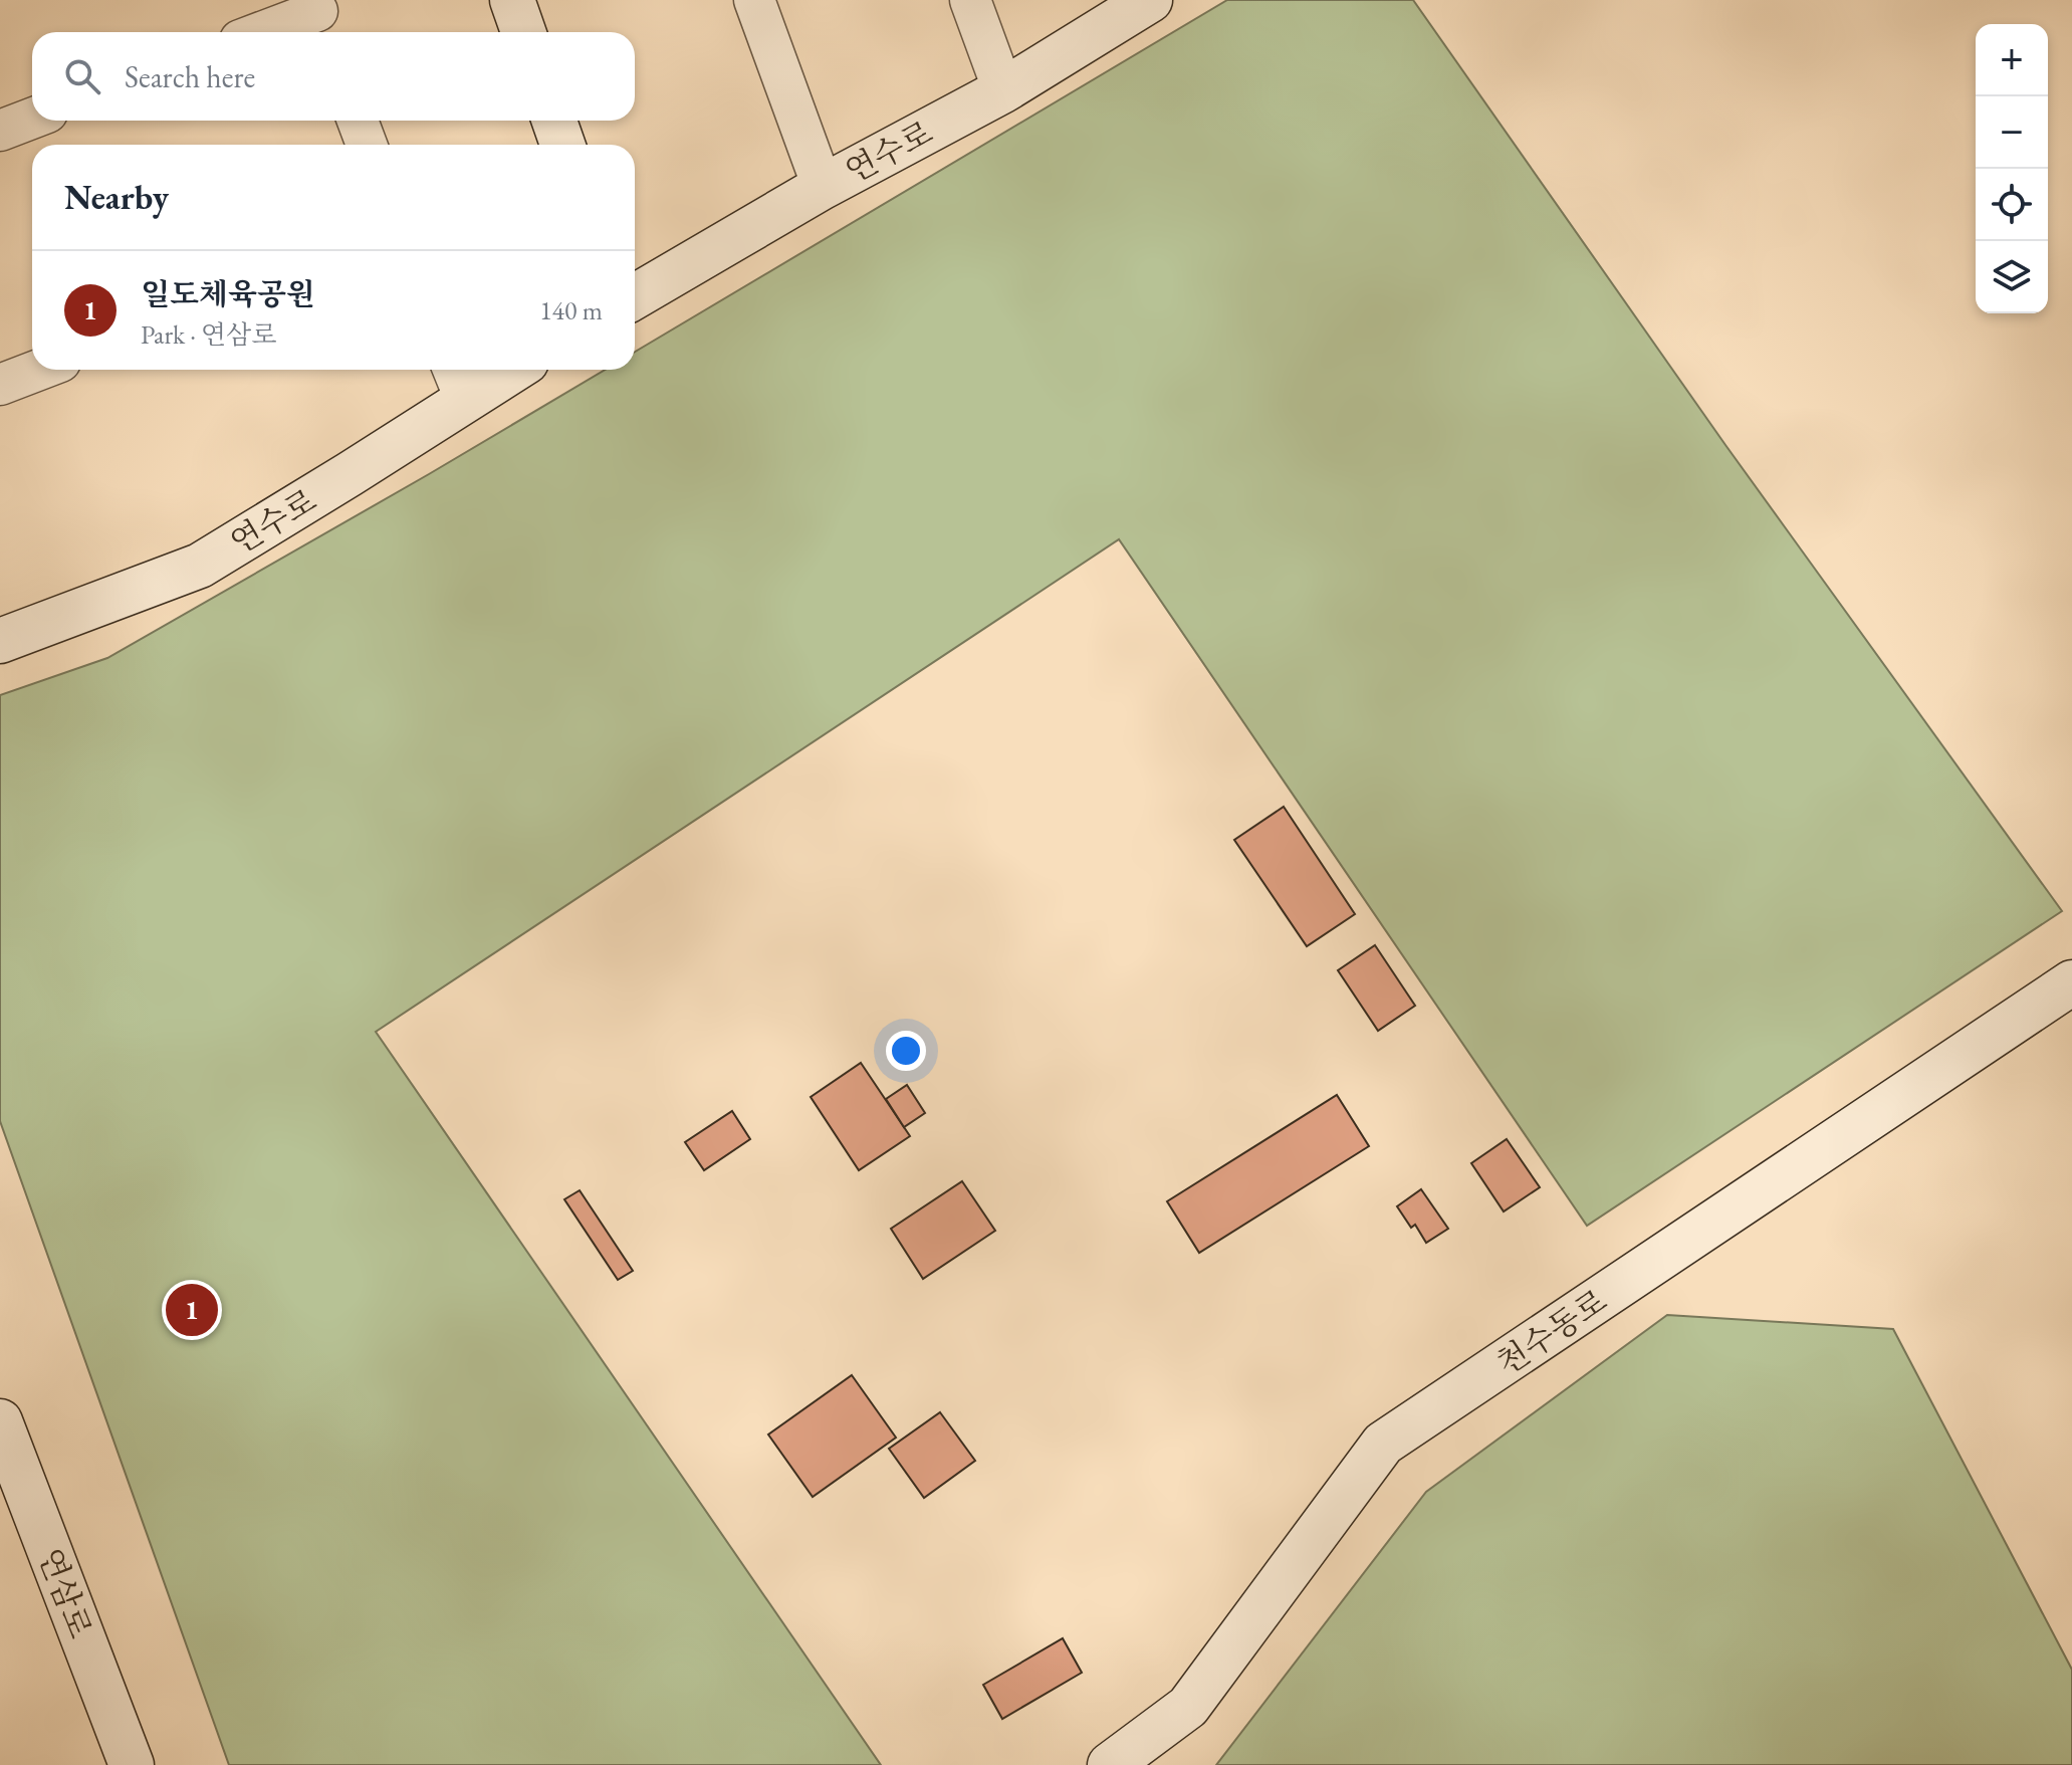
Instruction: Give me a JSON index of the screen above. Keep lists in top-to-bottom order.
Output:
{
  "streets": {
    "main road": ["연수로", "천수동로", "연삼로"]
  },
  "page": {
    "map_buttons": ["+", "−"],
    "search": "Search here",
    "heading": "Nearby",
    "list": [
      {
        "mark": "1",
        "name": "일도체육공원",
        "note": "Park · 연삼로",
        "value": "140 m"
      }
    ],
    "pins": "1"
  }
}
